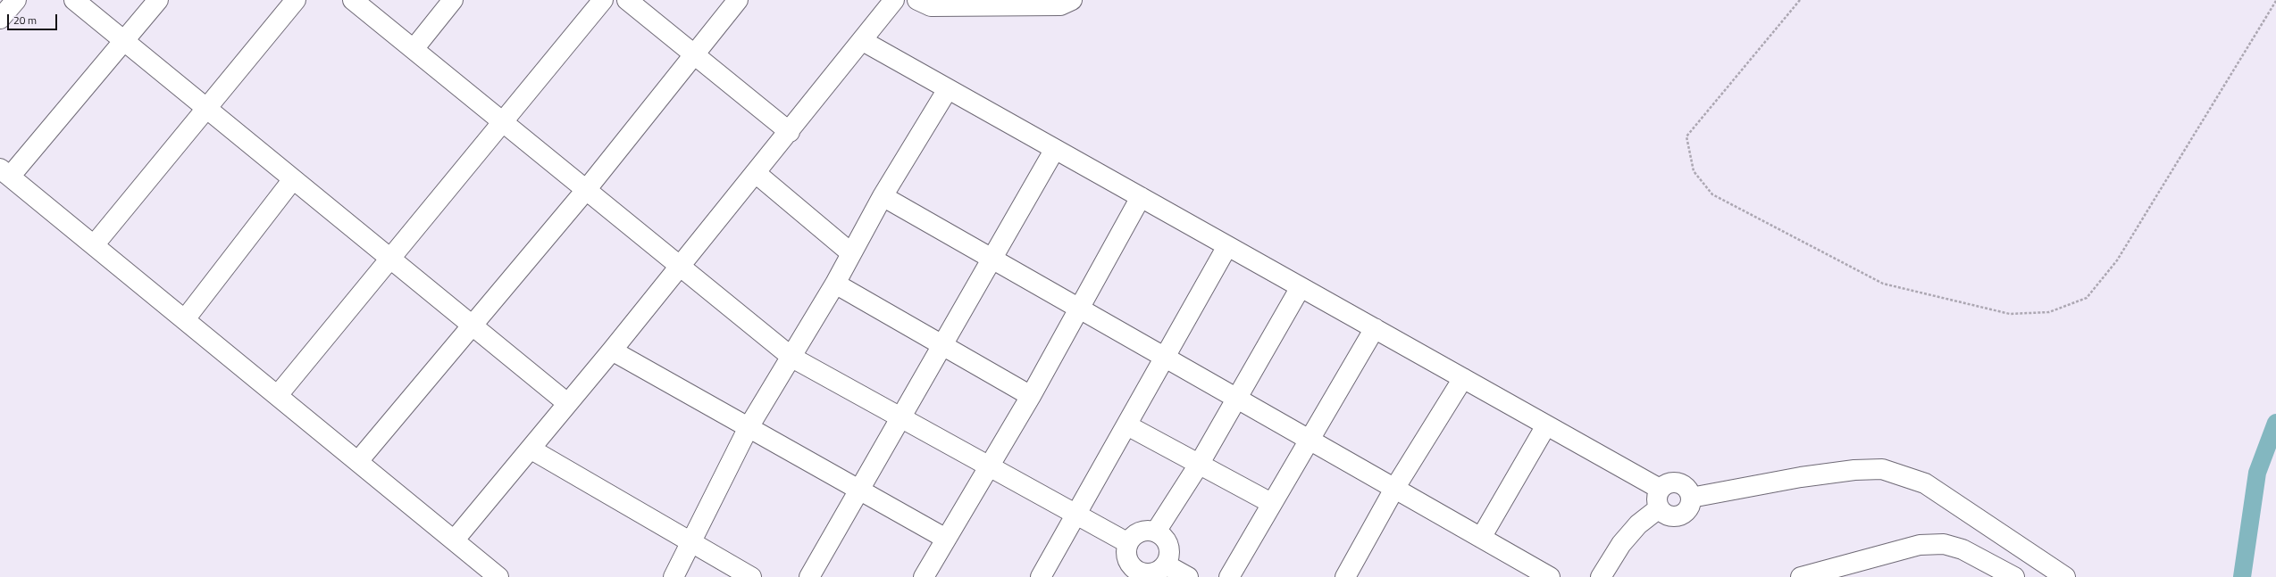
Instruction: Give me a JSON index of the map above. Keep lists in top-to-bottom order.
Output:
{
  "scale_bar": "20 m"
}
